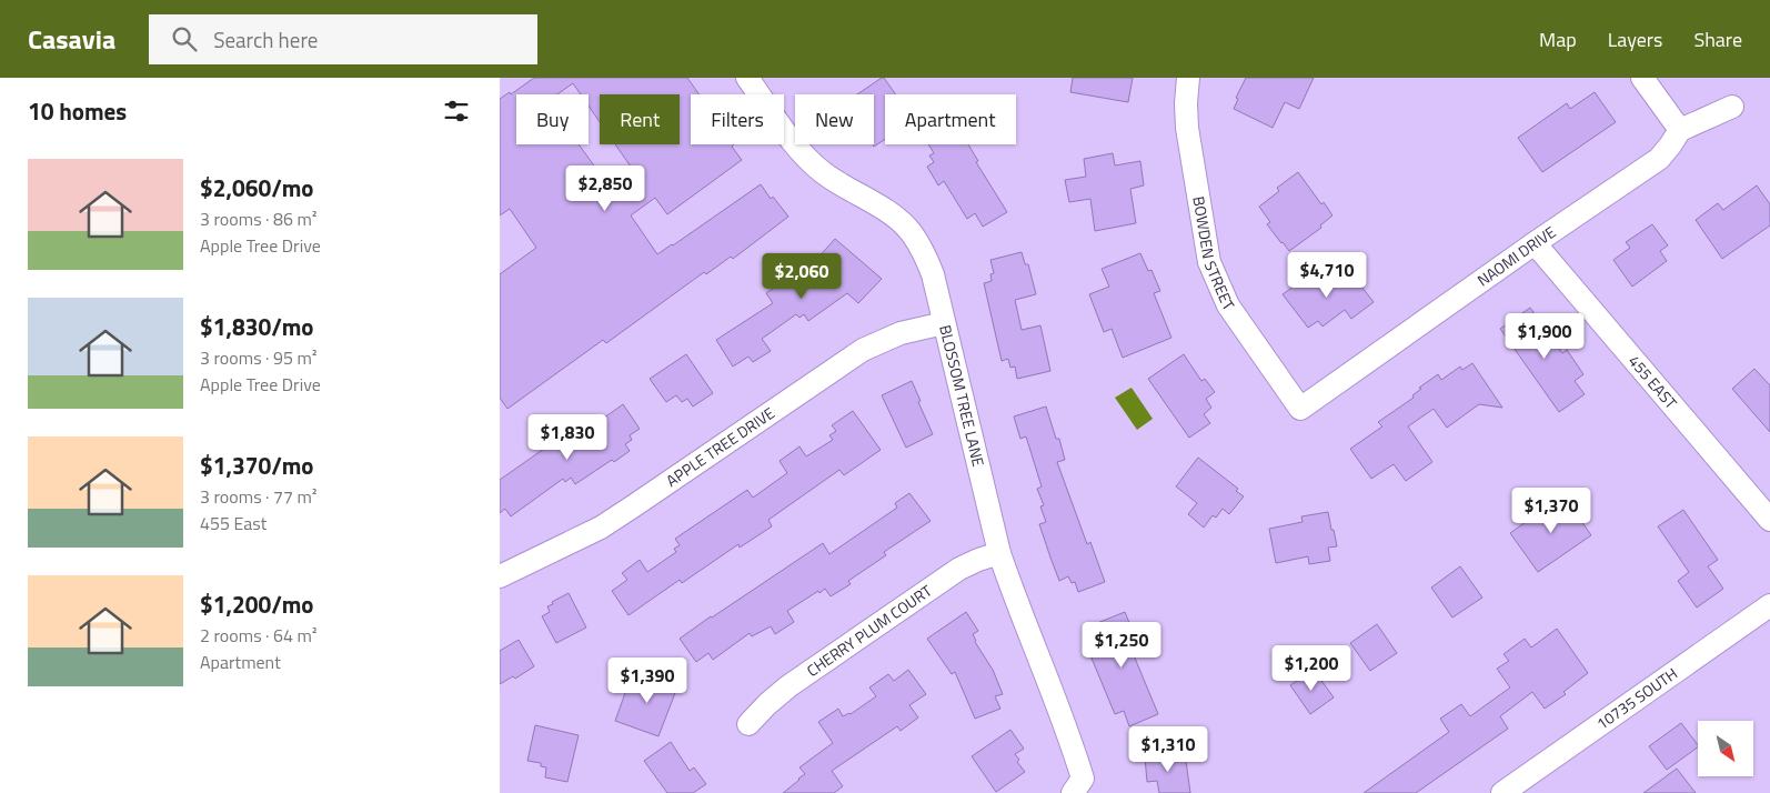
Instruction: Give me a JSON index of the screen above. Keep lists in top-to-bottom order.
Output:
{
  "streets": {
    "street": [
      "BOWDEN STREET",
      "NAOMI DRIVE",
      "455 EAST",
      "BLOSSOM TREE LANE",
      "APPLE TREE DRIVE",
      "CHERRY PLUM COURT",
      "10735 SOUTH"
    ]
  },
  "crossings": [
    ["BOWDEN STREET", "NAOMI DRIVE"],
    ["NAOMI DRIVE", "455 EAST"],
    ["BLOSSOM TREE LANE", "APPLE TREE DRIVE"],
    ["BLOSSOM TREE LANE", "CHERRY PLUM COURT"]
  ],
  "north": "bottom right",
  "page": {
    "header": "Casavia",
    "search": "Search here",
    "nav": ["Map", "Layers", "Share"],
    "heading": "10 homes",
    "chip": [
      "Buy",
      "Rent",
      "Filters",
      "New",
      "Apartment"
    ],
    "list": [
      {
        "name": "$2,060/mo",
        "note": "3 rooms · 86 m² · Apple Tree Drive"
      },
      {
        "name": "$1,830/mo",
        "note": "3 rooms · 95 m² · Apple Tree Drive"
      },
      {
        "name": "$1,370/mo",
        "note": "3 rooms · 77 m² · 455 East"
      },
      {
        "name": "$1,200/mo",
        "note": "2 rooms · 64 m² · Apartment"
      }
    ],
    "price": [
      "$2,850",
      "$4,710",
      "$2,060",
      "$1,900",
      "$1,830",
      "$1,370",
      "$1,250",
      "$1,200",
      "$1,390",
      "$1,310"
    ]
  }
}
